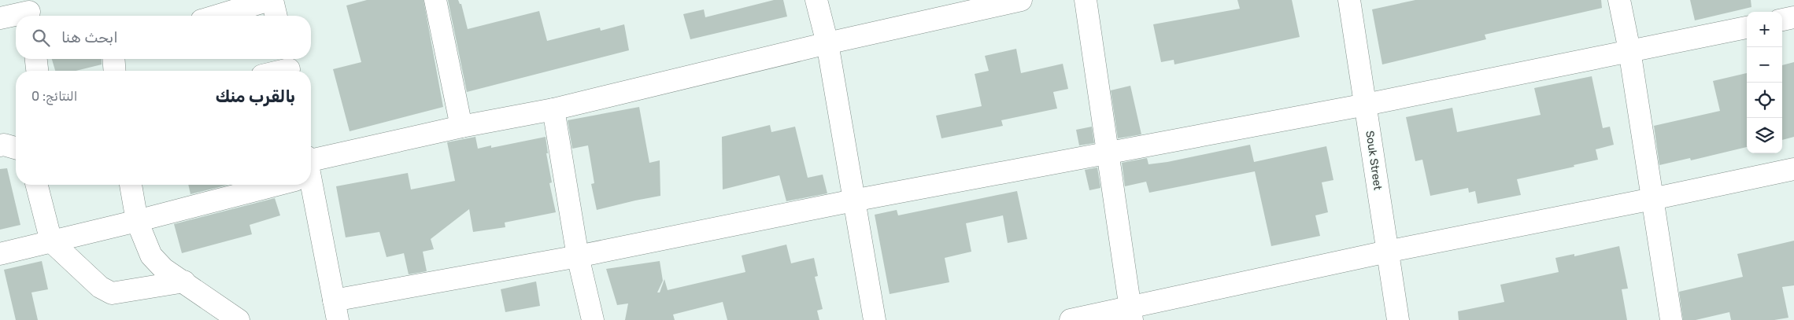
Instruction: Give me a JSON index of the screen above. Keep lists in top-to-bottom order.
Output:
{
  "streets": {
    "street": ["Souk Street"]
  },
  "page": {
    "map_buttons": ["+", "−"],
    "search": "ابحث هنا",
    "heading": ["بالقرب منك", "النتائج: 0"]
  }
}
